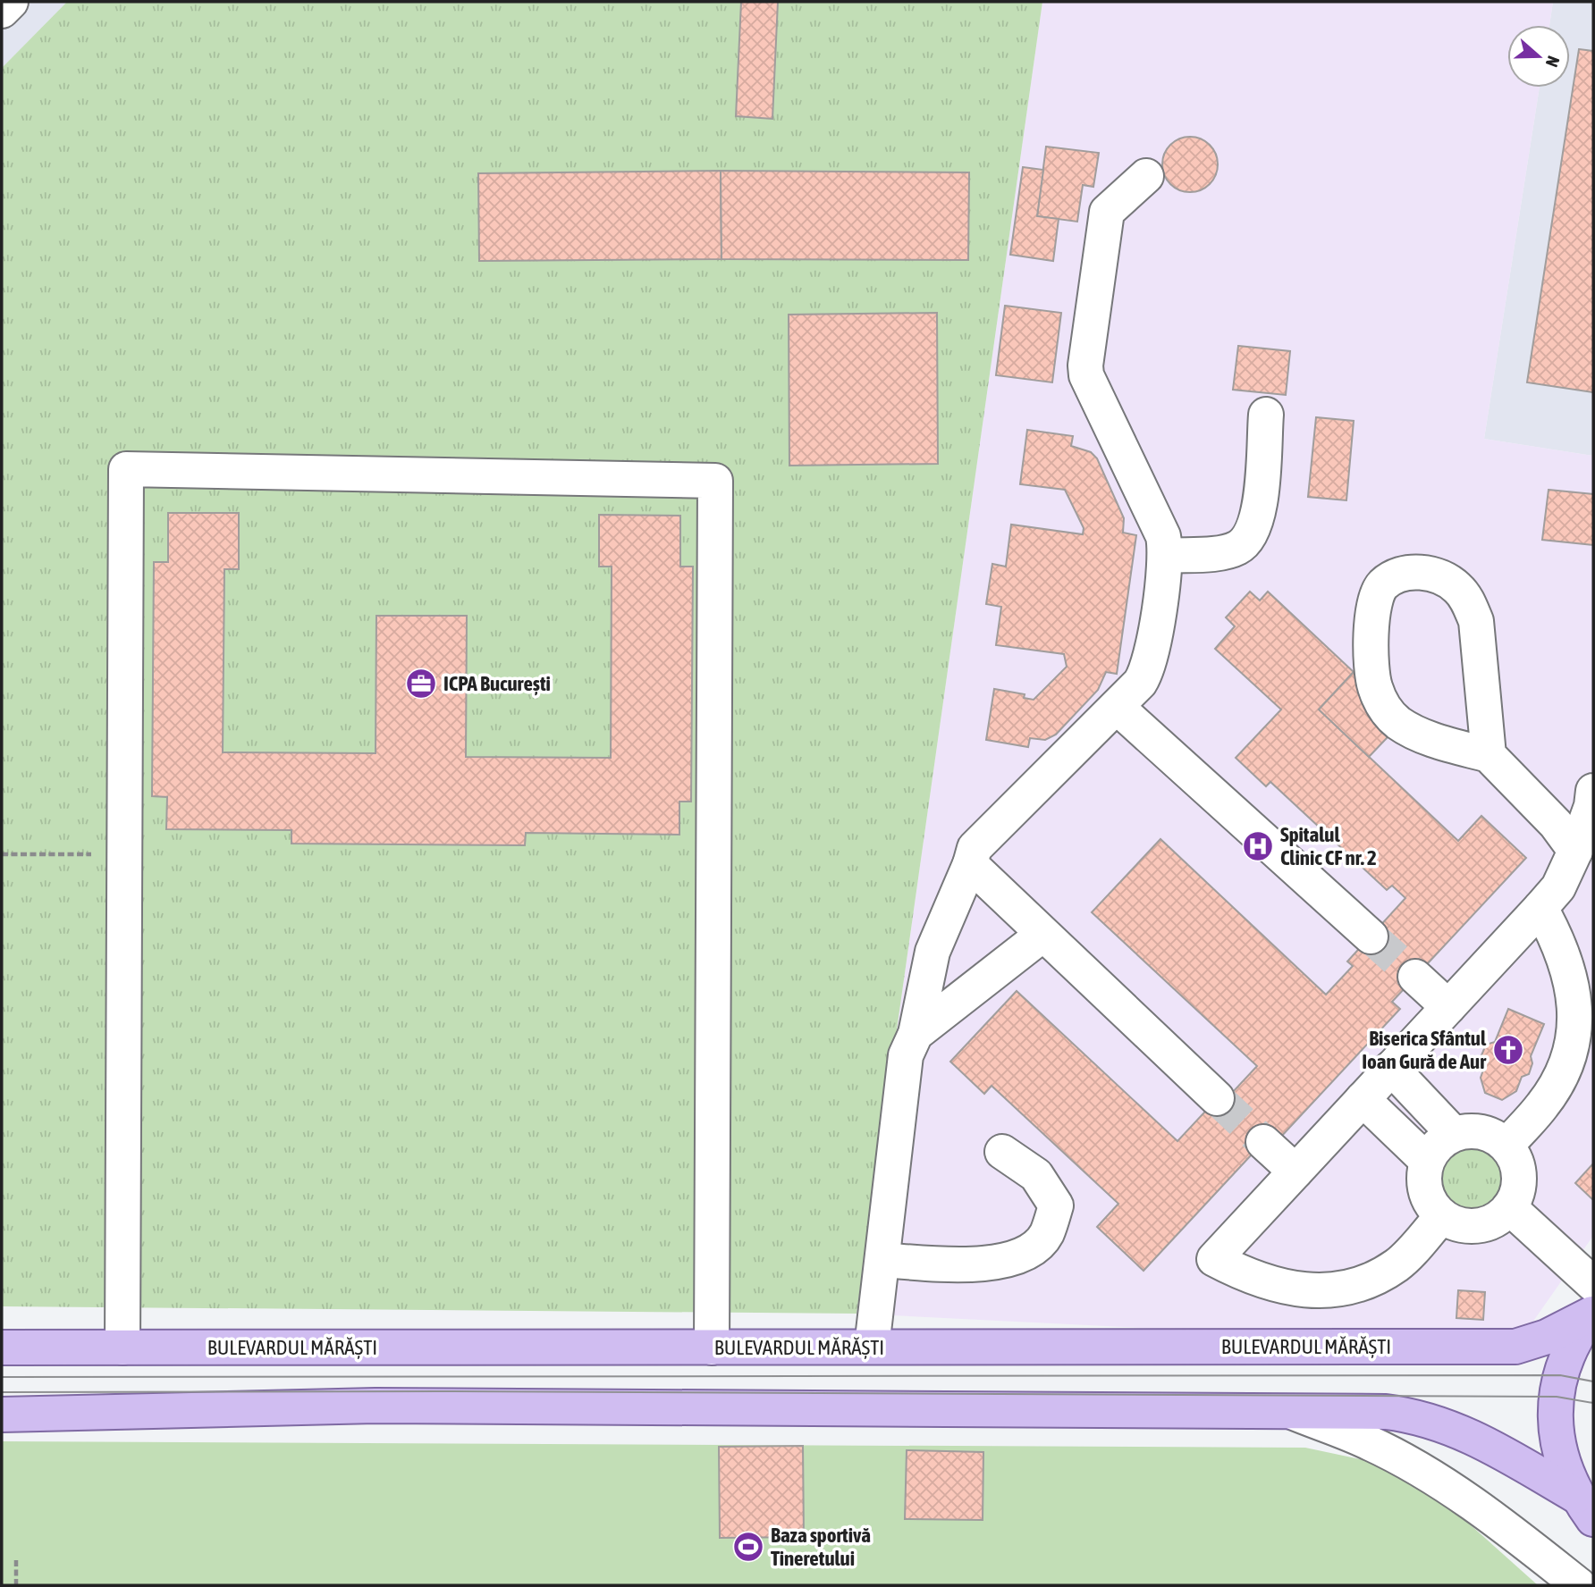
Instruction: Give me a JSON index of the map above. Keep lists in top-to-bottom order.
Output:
{
  "streets": {
    "main road": ["BULEVARDUL MĂRĂȘTI"]
  },
  "places": {
    "office": ["ICPA București"],
    "hospital": ["Spitalul Clinic CF nr. 2"],
    "church": ["Biserica Sfântul Ioan Gură de Aur"],
    "sports": ["Baza sportivă Tineretului"]
  },
  "north": "right"
}
